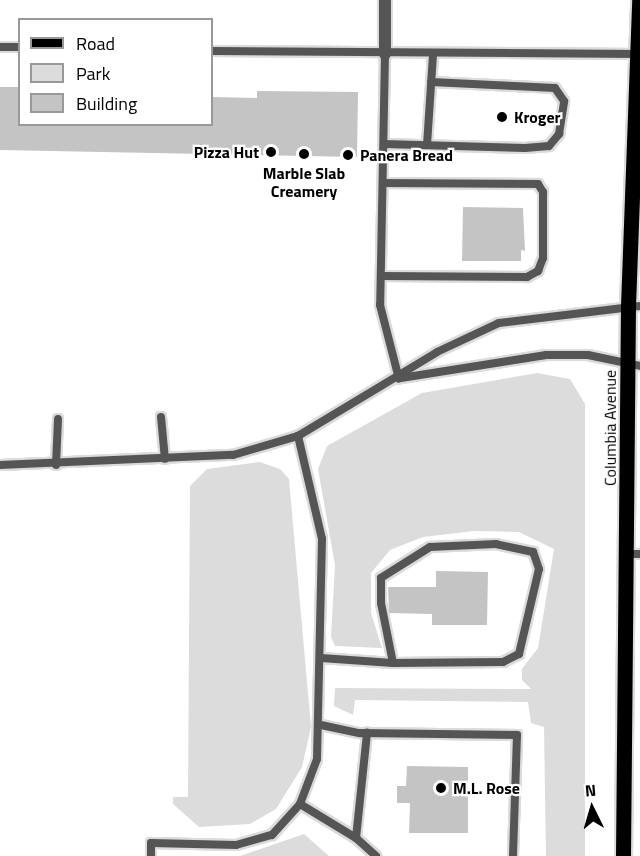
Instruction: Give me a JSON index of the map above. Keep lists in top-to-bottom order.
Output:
{
  "streets": {
    "main road": ["Columbia Avenue"]
  },
  "places": [
    "Kroger",
    "Pizza Hut",
    "Marble Slab Creamery",
    "Panera Bread",
    "M.L. Rose"
  ],
  "legend": ["Road", "Park", "Building"],
  "north": "top"
}
